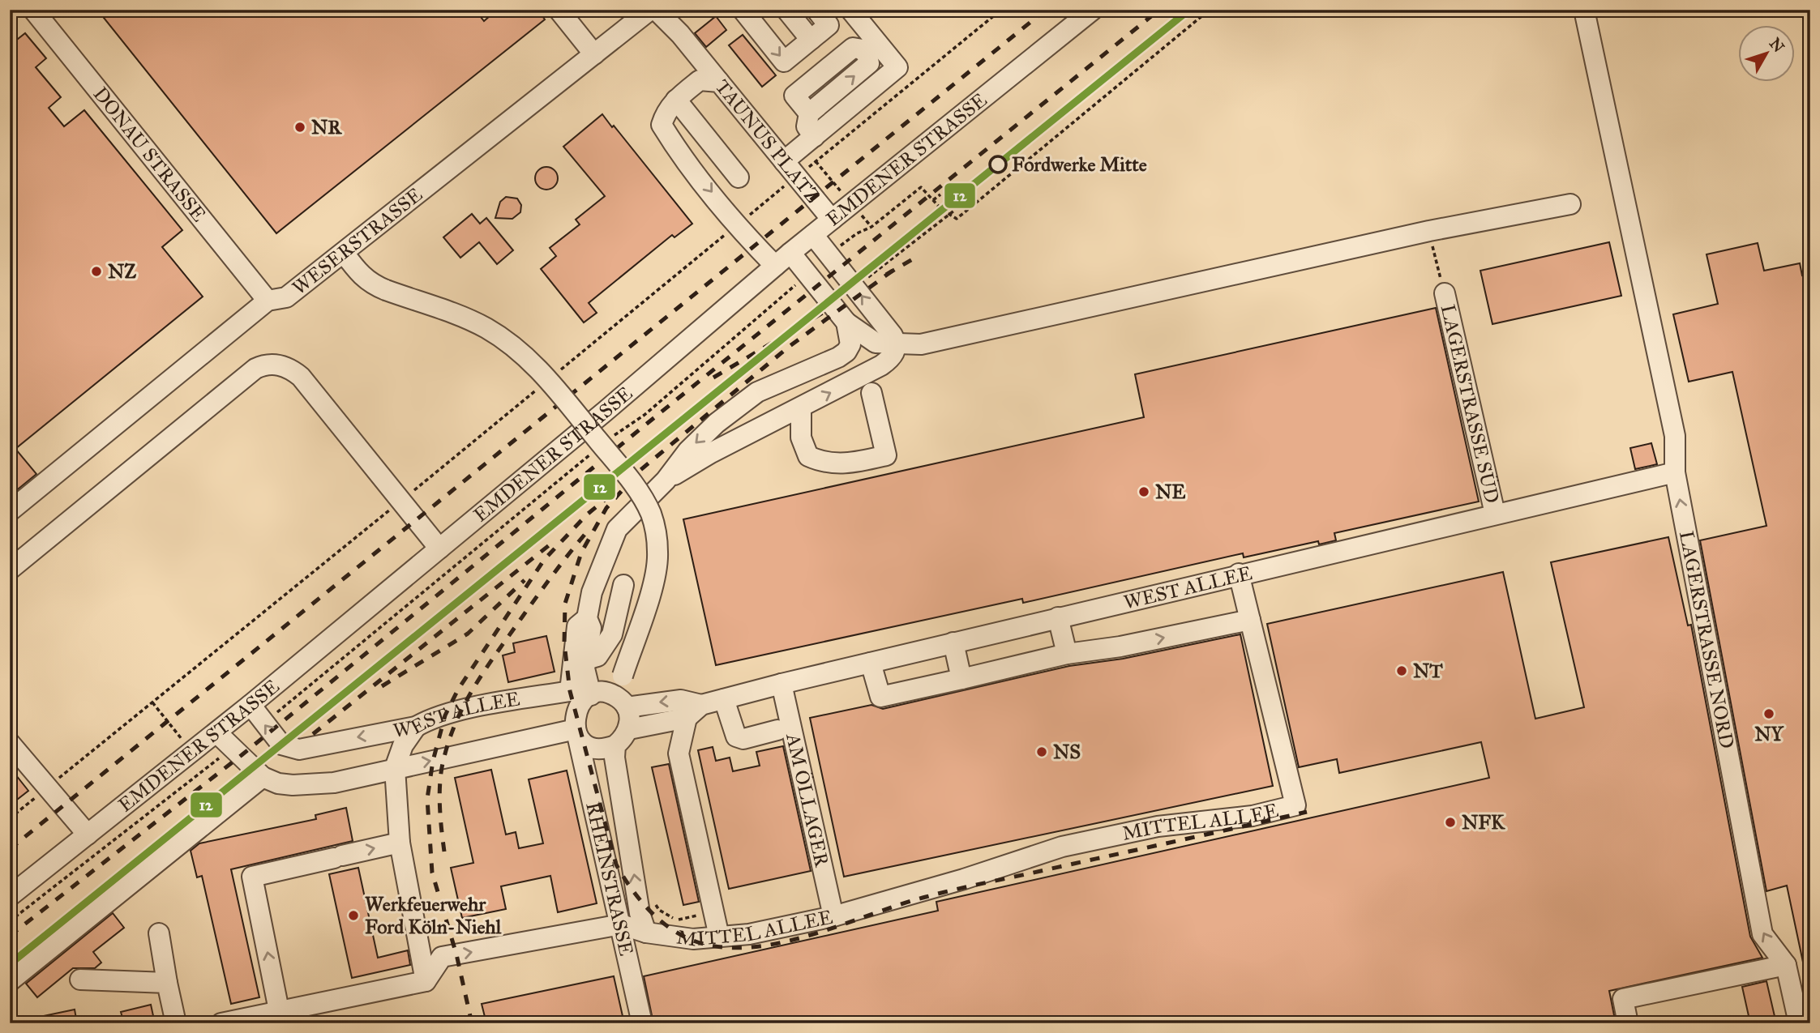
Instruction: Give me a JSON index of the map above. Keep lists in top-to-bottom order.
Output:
{
  "streets": {
    "street": [
      "TAUNUS PLATZ",
      "DONAU STRASSE",
      "EMDENER STRASSE",
      "WESERSTRASSE",
      "LAGERSTRASSE SÜD",
      "WEST ALLEE",
      "LAGERSTRASSE NORD",
      "AM ÖLLAGER",
      "MITTEL ALLEE",
      "RHEINSTRASSE"
    ]
  },
  "crossings": [
    ["TAUNUS PLATZ", "EMDENER STRASSE"],
    ["DONAU STRASSE", "WESERSTRASSE"],
    ["LAGERSTRASSE SÜD", "WEST ALLEE"],
    ["WEST ALLEE", "LAGERSTRASSE NORD"],
    ["WEST ALLEE", "AM ÖLLAGER"],
    ["WEST ALLEE", "RHEINSTRASSE"],
    ["AM ÖLLAGER", "MITTEL ALLEE"],
    ["MITTEL ALLEE", "RHEINSTRASSE"]
  ],
  "one_way": ["LAGERSTRASSE NORD"],
  "places": [
    "NR",
    "Fordwerke Mitte",
    "NZ",
    "NE",
    "NT",
    "NY",
    "NS",
    "NFK",
    "Werkfeuerwehr Ford Köln-Niehl"
  ],
  "lines": ["transit line 12"],
  "north": "top right"
}
